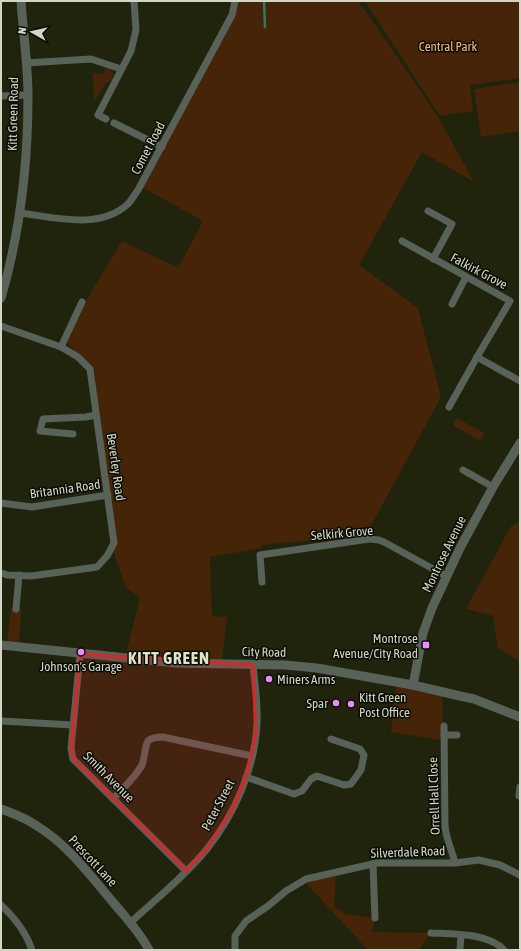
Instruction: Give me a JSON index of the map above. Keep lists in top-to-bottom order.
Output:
{
  "streets": {
    "street": [
      "Kitt Green Road",
      "Comet Road",
      "Falkirk Grove",
      "Beverley Road",
      "Britannia Road",
      "Selkirk Grove",
      "Montrose Avenue",
      "City Road",
      "Smith Avenue",
      "Orrell Hall Close",
      "Peter Street",
      "Silverdale Road",
      "Prescott Lane"
    ]
  },
  "crossings": [
    ["Kitt Green Road", "Comet Road"],
    ["Beverley Road", "Britannia Road"],
    ["Selkirk Grove", "Montrose Avenue"],
    ["Montrose Avenue", "City Road"],
    ["City Road", "Smith Avenue"],
    ["City Road", "Peter Street"],
    ["Smith Avenue", "Peter Street"],
    ["Orrell Hall Close", "Silverdale Road"],
    ["Peter Street", "Prescott Lane"]
  ],
  "districts": ["KITT GREEN"],
  "parks": ["Central Park"],
  "places": {
    "transit": ["Montrose Avenue/City Road"],
    "other": [
      "Johnson's Garage",
      "Miners Arms",
      "Spar",
      "Kitt Green Post Office"
    ]
  },
  "north": "left"
}
